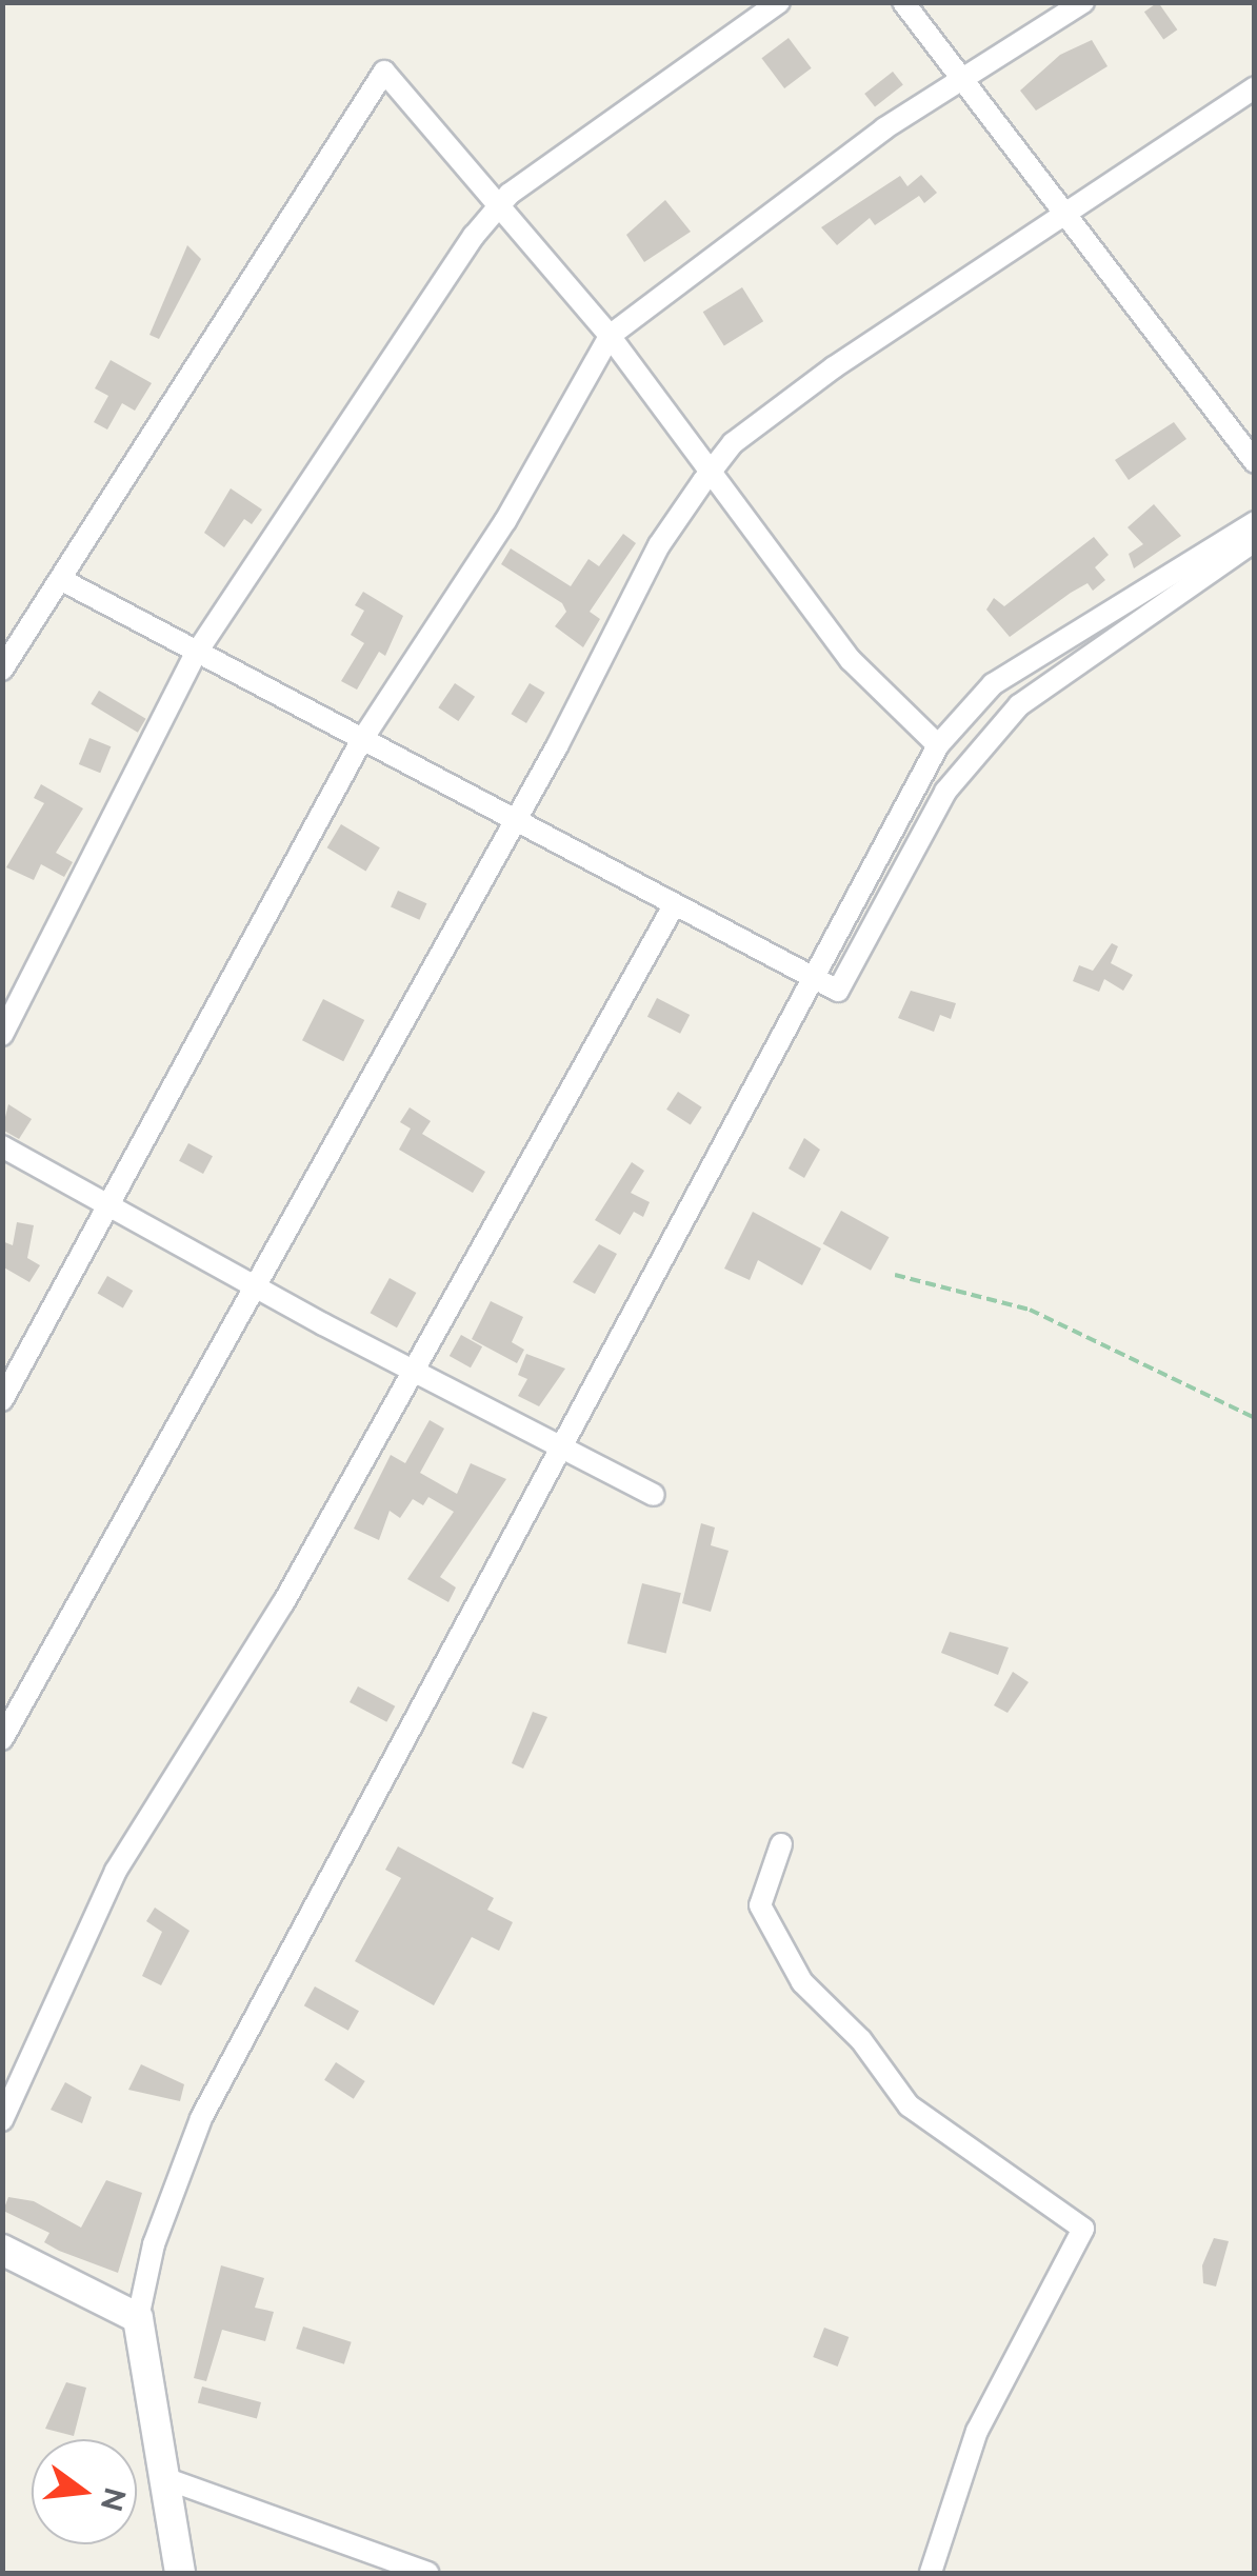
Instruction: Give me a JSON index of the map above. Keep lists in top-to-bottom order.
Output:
{
  "north": "right"
}
